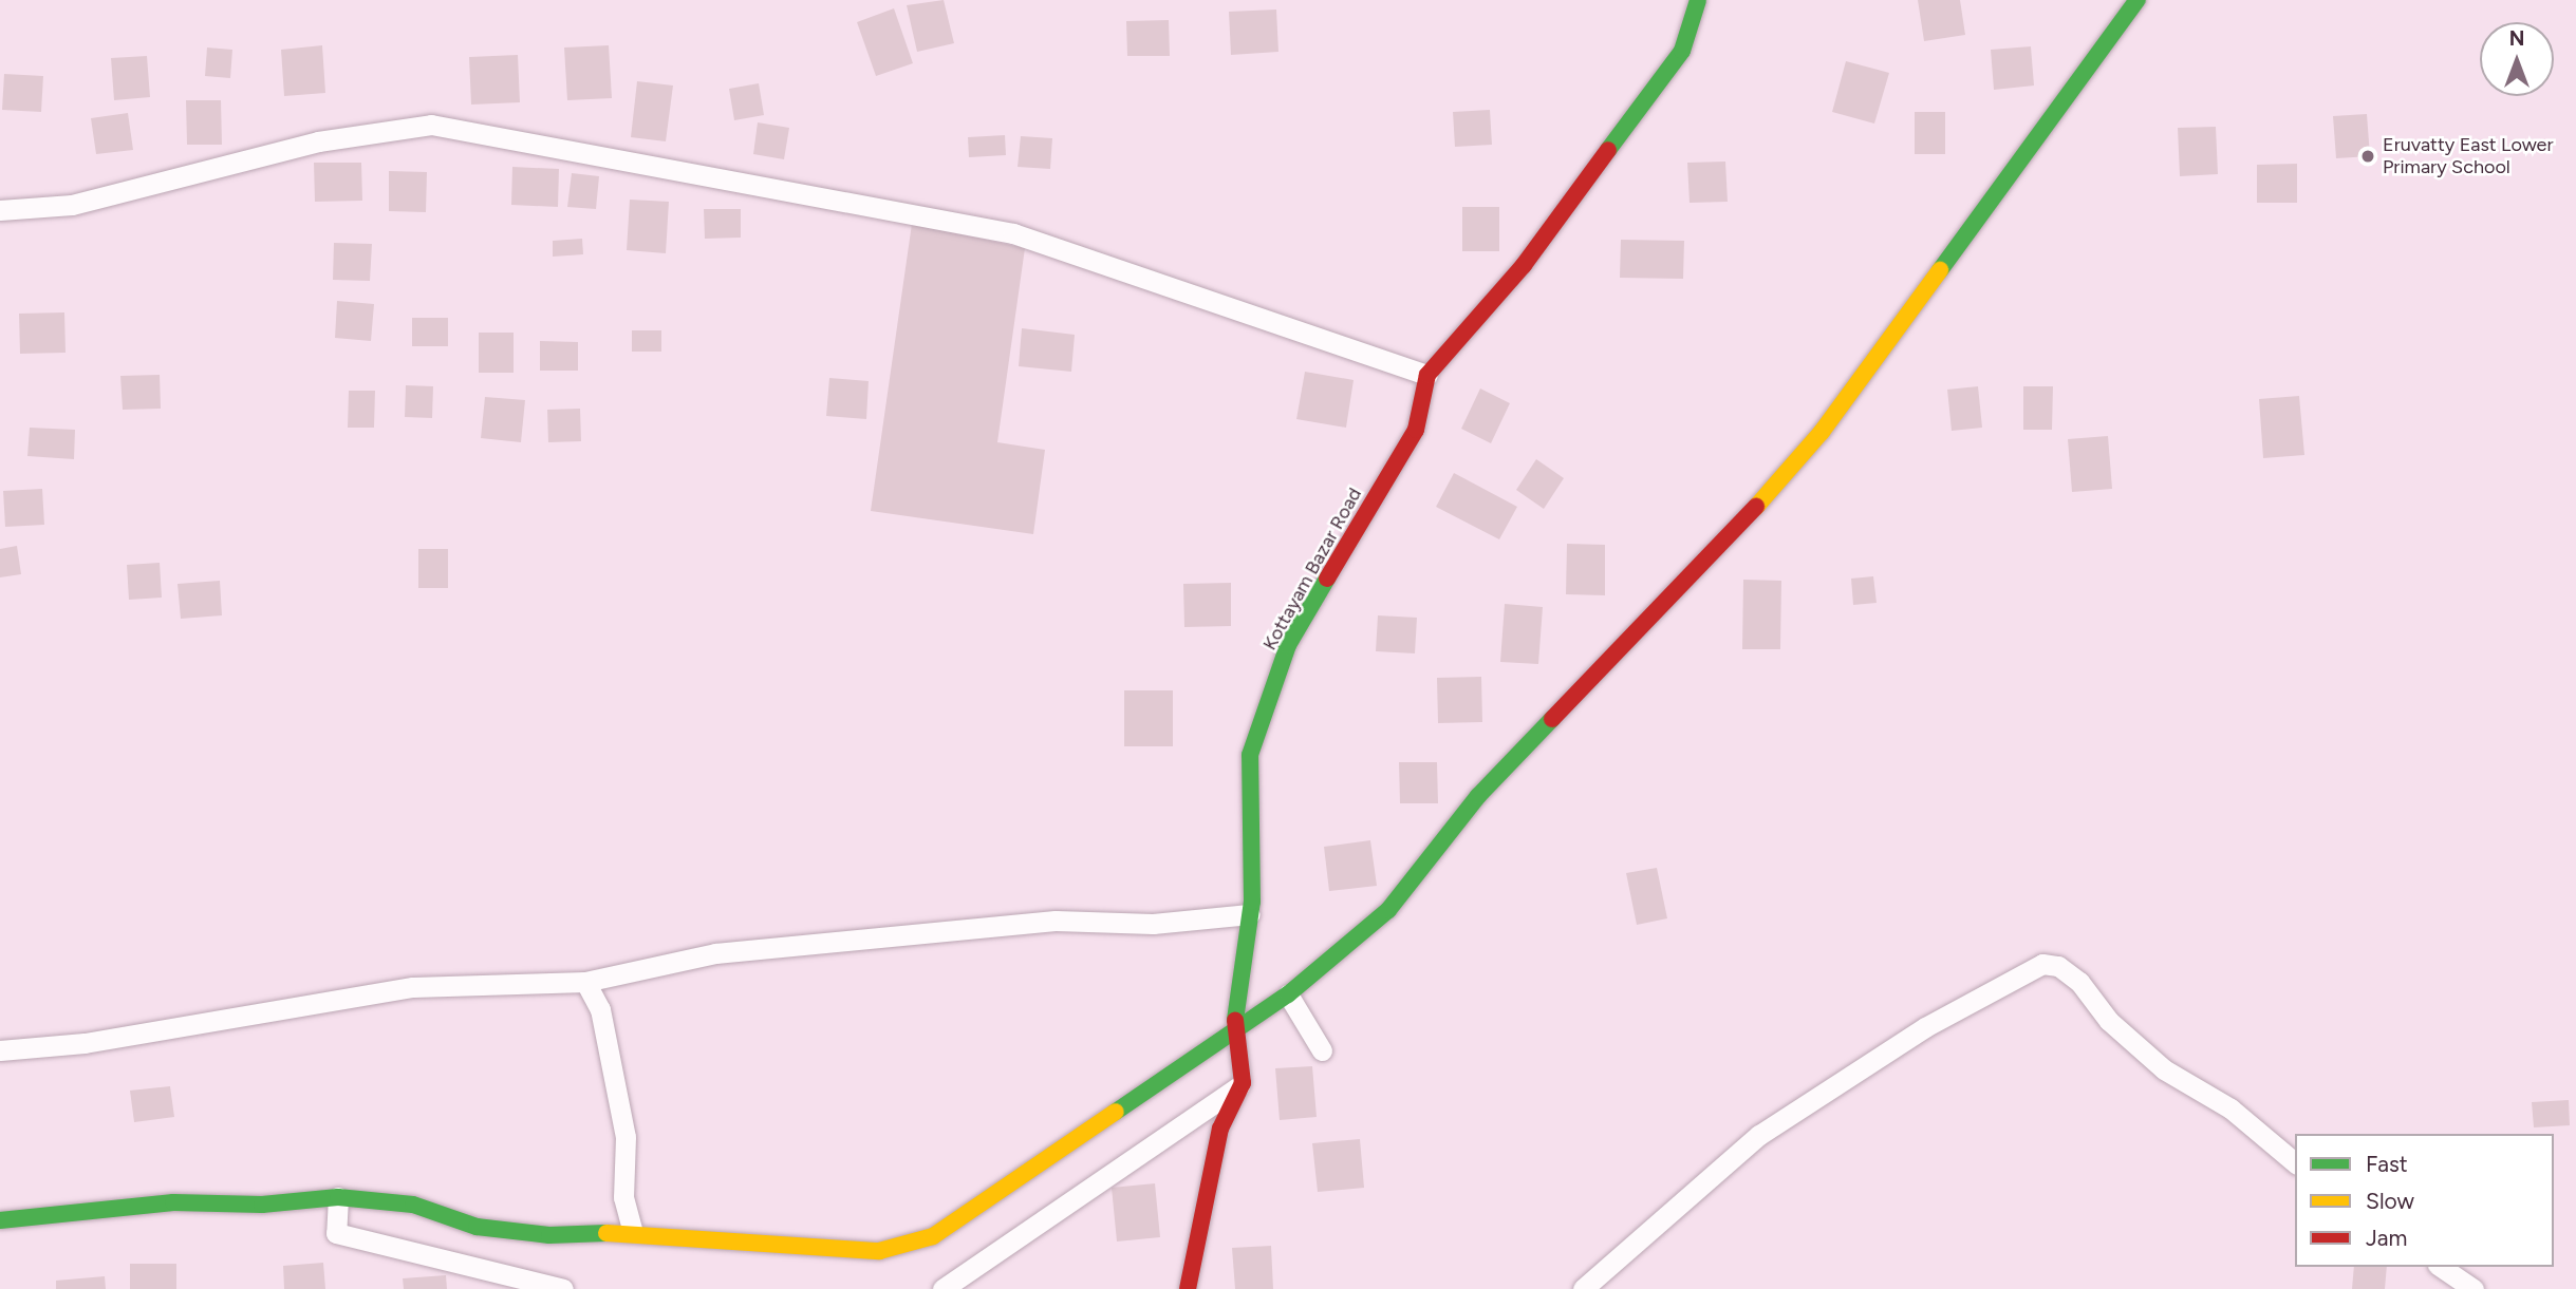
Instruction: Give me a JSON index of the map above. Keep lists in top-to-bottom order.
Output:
{
  "streets": {
    "street": ["Kottayam Bazar Road"]
  },
  "places": ["Eruvatty East Lower Primary School"],
  "legend": ["Fast", "Slow", "Jam"],
  "north": "top"
}
